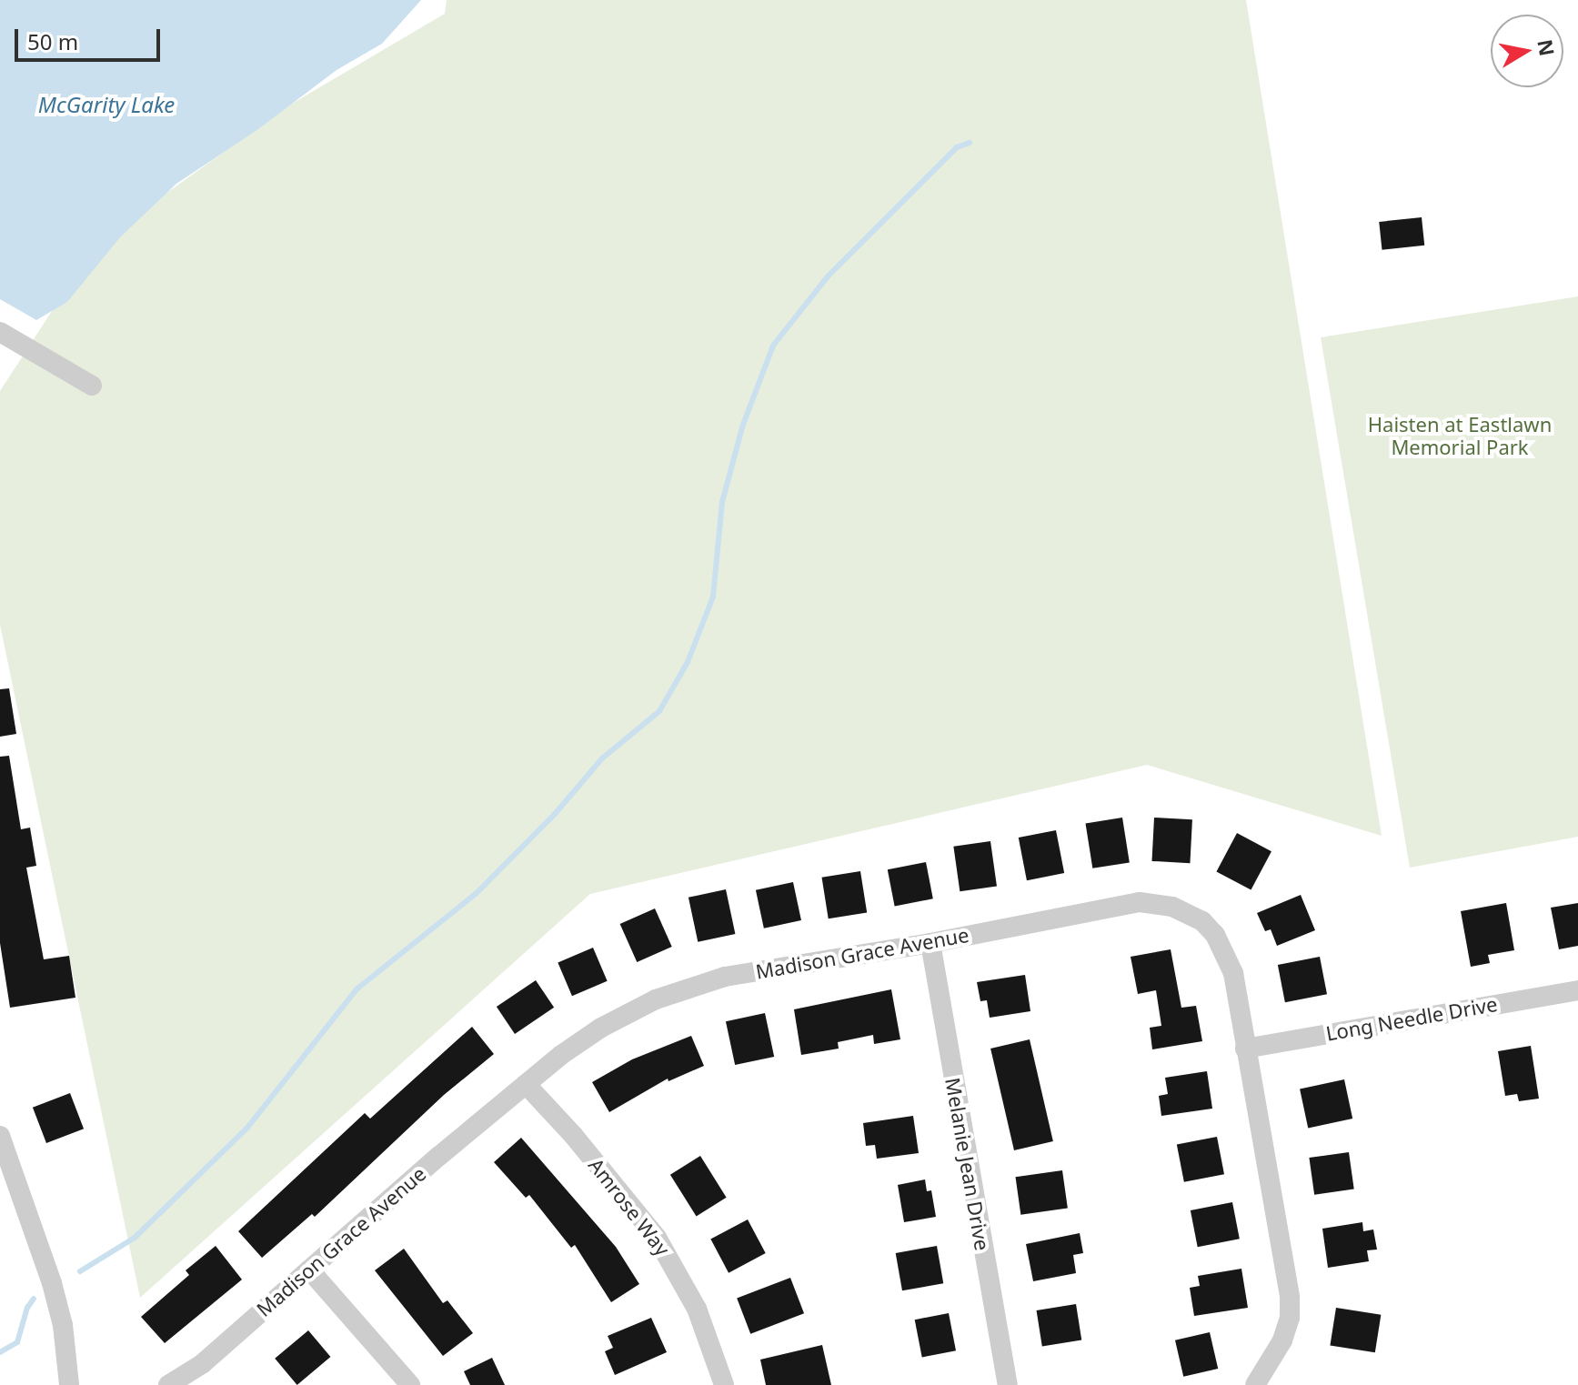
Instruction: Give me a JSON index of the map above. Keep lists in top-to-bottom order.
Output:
{
  "streets": {
    "street": [
      "Madison Grace Avenue",
      "Long Needle Drive",
      "Melanie Jean Drive",
      "Amrose Way"
    ]
  },
  "crossings": [
    ["Madison Grace Avenue", "Long Needle Drive"],
    ["Madison Grace Avenue", "Melanie Jean Drive"],
    ["Madison Grace Avenue", "Amrose Way"]
  ],
  "water": ["McGarity Lake"],
  "parks": ["Haisten at Eastlawn Memorial Park"],
  "scale_bar": "50 m",
  "north": "right"
}
